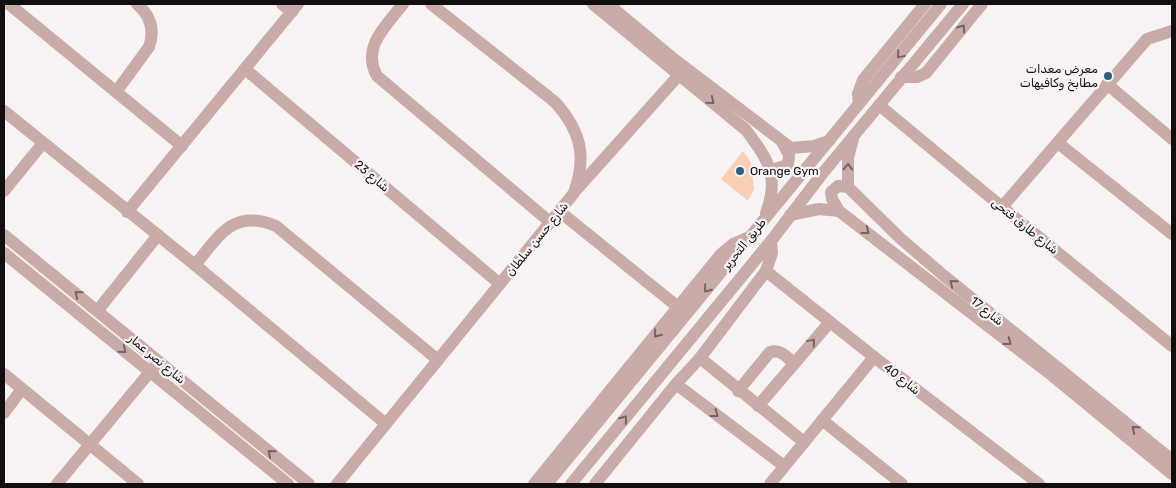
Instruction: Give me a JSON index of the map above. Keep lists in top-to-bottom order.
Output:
{
  "streets": {
    "street": [
      "شارع 23",
      "شارع طارق فتحى",
      "شارع حسن سلطان",
      "طريق التحرير",
      "شارع 17",
      "شارع نصر عمار",
      "شارع 40"
    ]
  },
  "crossings": [
    ["شارع 23", "شارع حسن سلطان"],
    ["شارع طارق فتحى", "طريق التحرير"]
  ],
  "places": ["معرض معدات مطابخ وكافيهات", "Orange Gym"]
}
